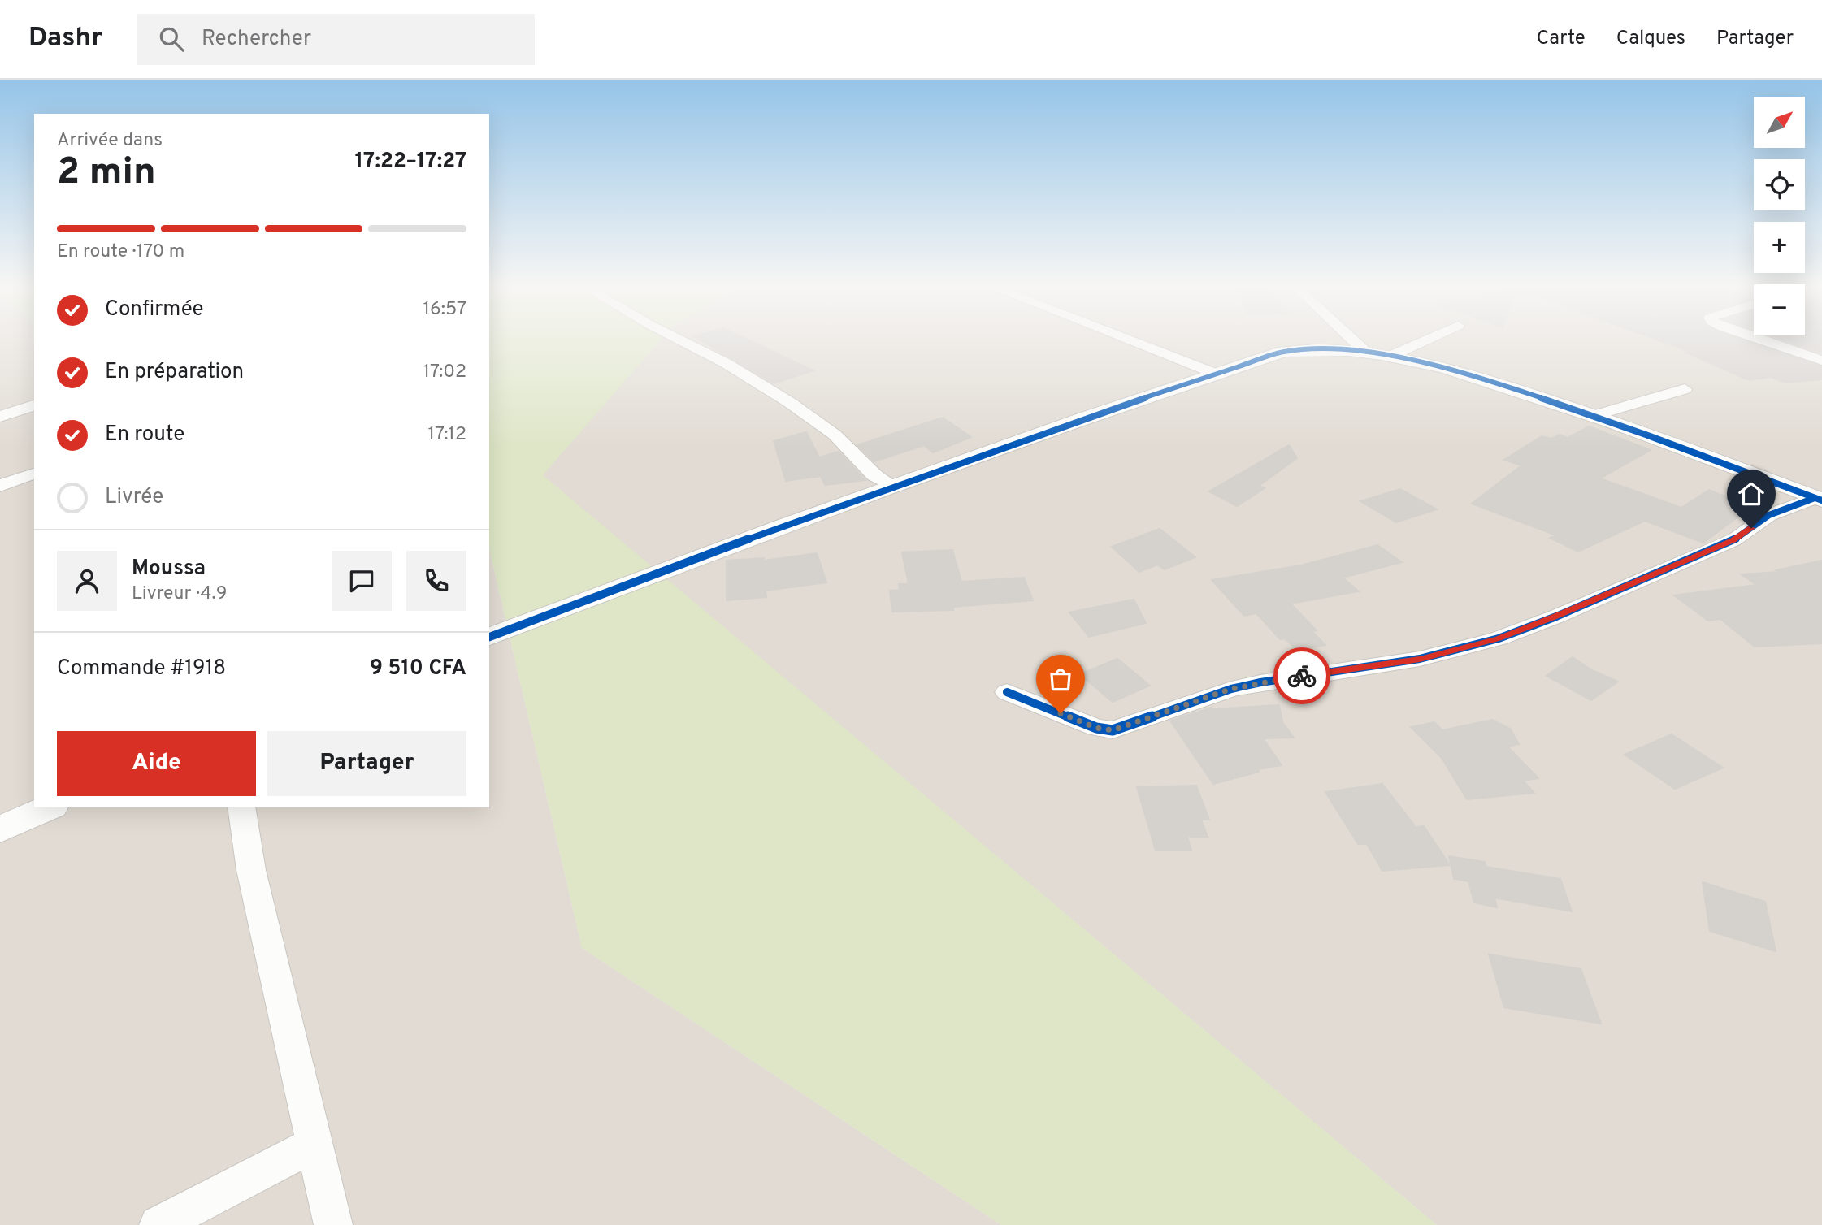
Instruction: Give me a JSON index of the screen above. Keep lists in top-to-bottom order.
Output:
{
  "north": "top right",
  "page": {
    "header": "Dashr",
    "search": "Rechercher",
    "nav": ["Carte", "Calques", "Partager"],
    "map_buttons": ["+", "−"],
    "heading": ["2 min", "Arrivée dans", "17:22–17:27"],
    "panel": [
      "Moussa",
      "Livreur · 4.9",
      "Commande #1918",
      "9 510 CFA"
    ],
    "bar": "En route · 170 m",
    "list": [
      ["Confirmée", "16:57"],
      ["En préparation", "17:02"],
      ["En route", "17:12"],
      "Livrée"
    ],
    "buttons": ["Aide", "Partager"]
  }
}
